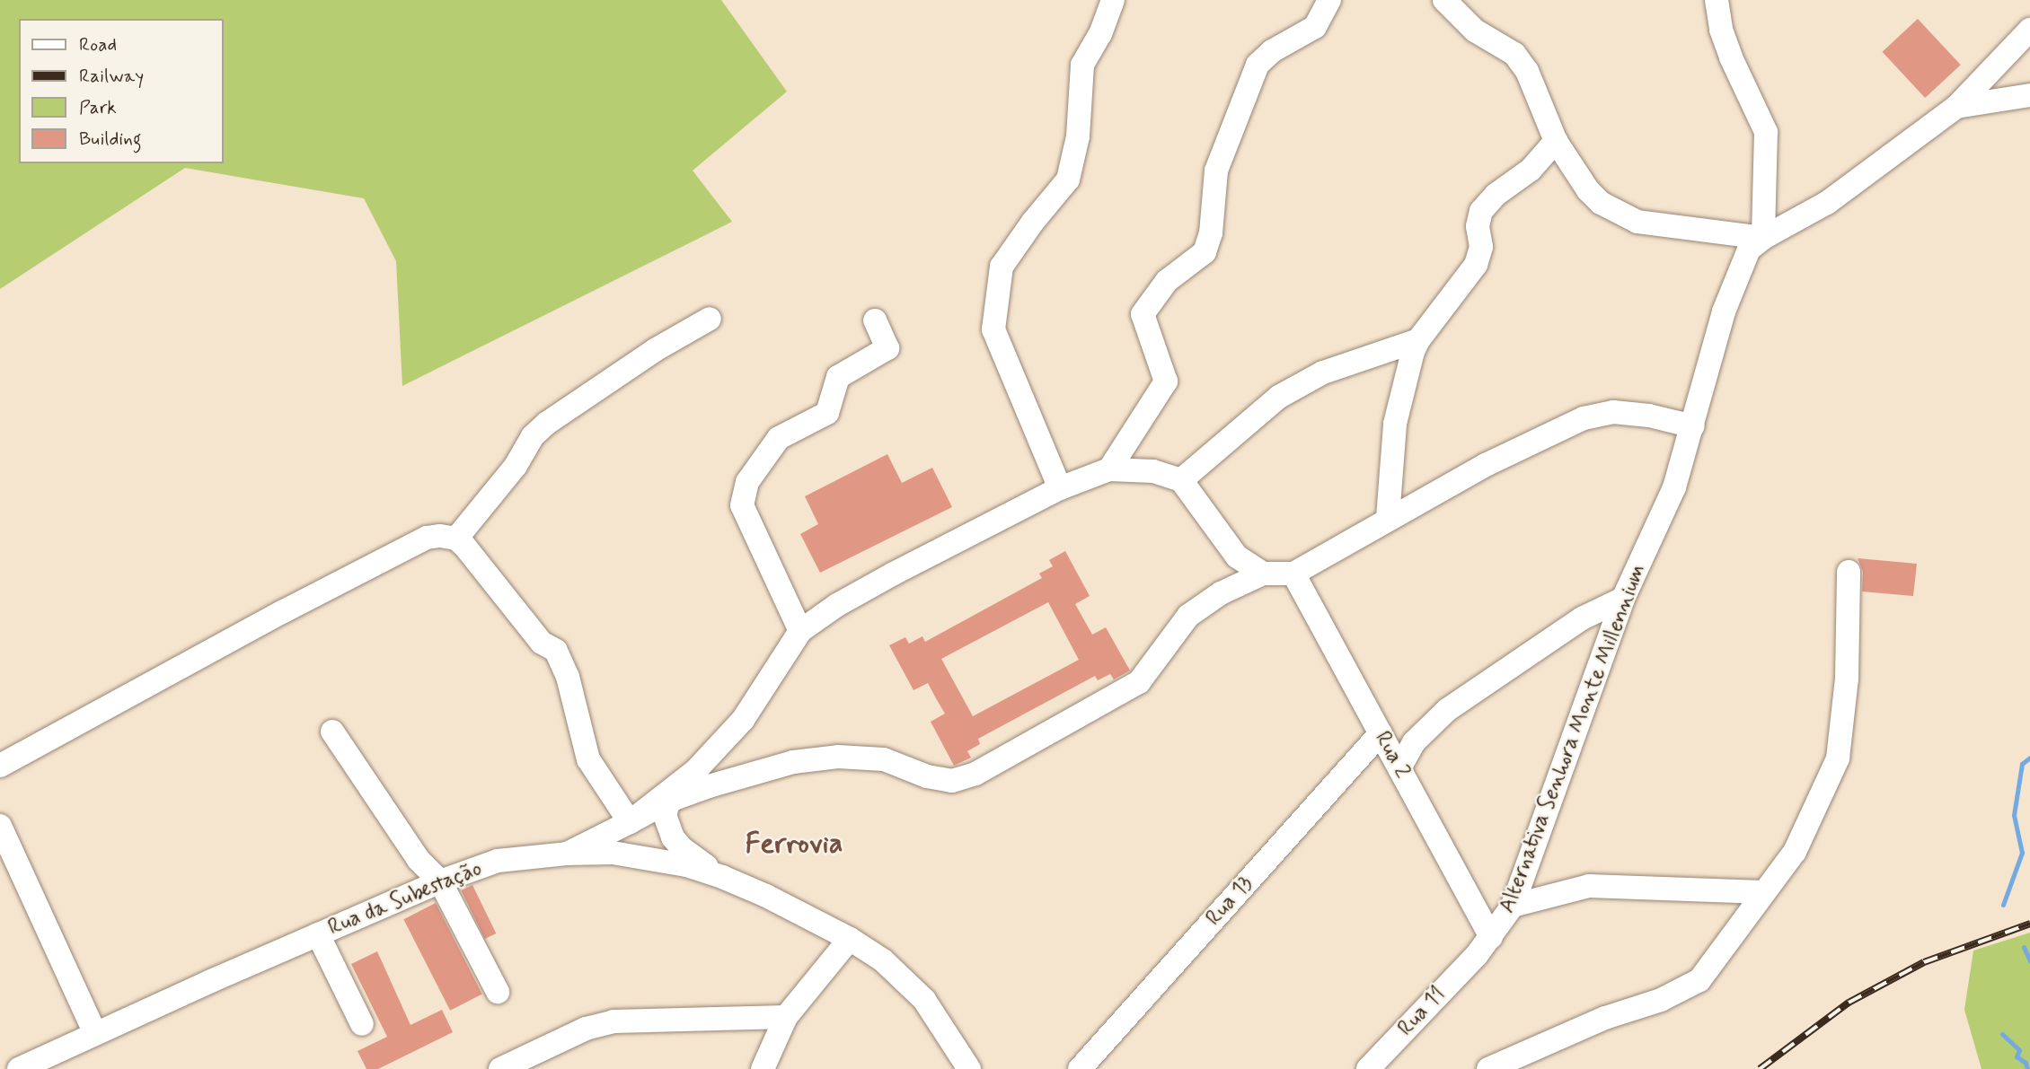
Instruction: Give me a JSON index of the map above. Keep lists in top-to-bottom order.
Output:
{
  "streets": {
    "street": [
      "Alternativa Senhora Monte Millennium",
      "Rua 2",
      "Rua da Subestação",
      "Rua 13",
      "Rua 11"
    ]
  },
  "crossings": [
    ["Alternativa Senhora Monte Millennium", "Rua 2"],
    ["Alternativa Senhora Monte Millennium", "Rua 11"],
    ["Rua 2", "Rua 13"],
    ["Rua 2", "Rua 11"]
  ],
  "districts": ["Ferrovia"],
  "legend": [
    "Road",
    "Railway",
    "Park",
    "Building"
  ]
}
